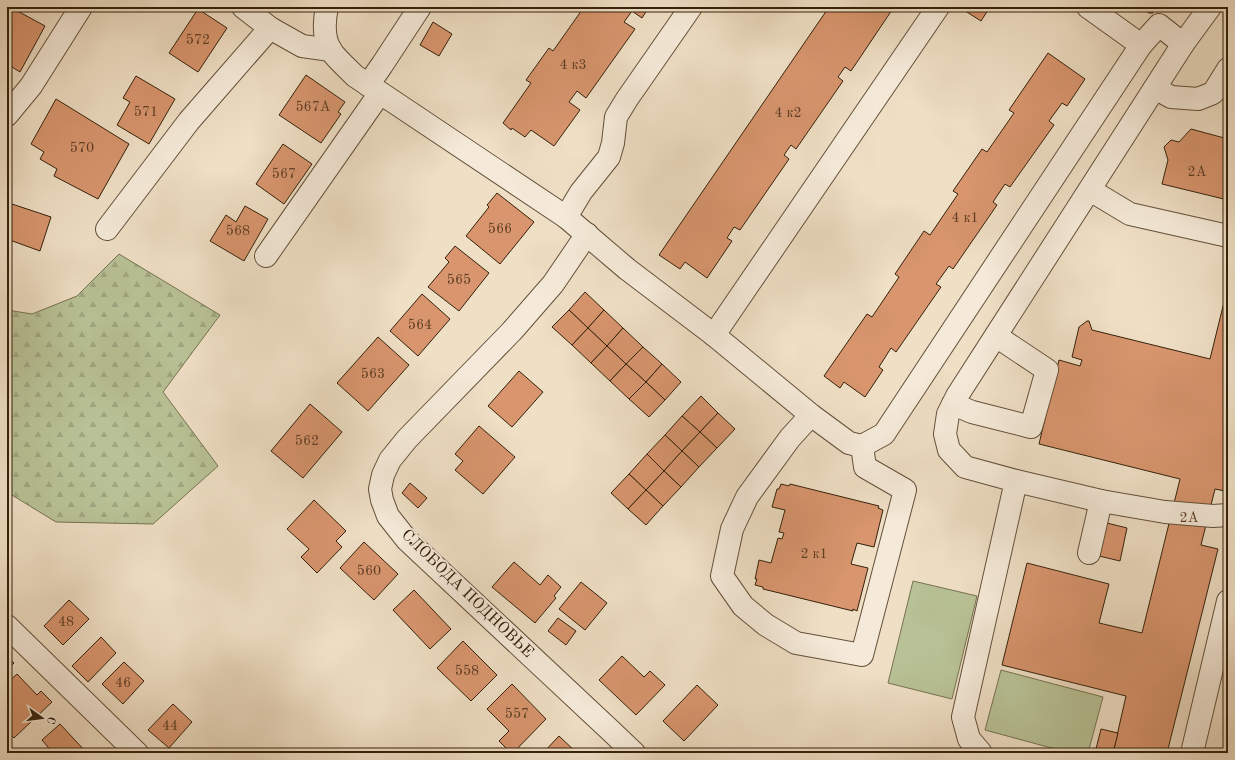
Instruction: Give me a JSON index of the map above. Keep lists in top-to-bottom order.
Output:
{
  "streets": {
    "street": ["СЛОБОДА ПОДНОВЬЕ"]
  },
  "house_numbers": [
    "572",
    "4 к3",
    "567А",
    "571",
    "4 к2",
    "570",
    "2А",
    "567",
    "4 к1",
    "566",
    "568",
    "565",
    "564",
    "563",
    "562",
    "2А",
    "2 к1",
    "560",
    "48",
    "558",
    "46",
    "557",
    "44"
  ],
  "north": "right"
}
